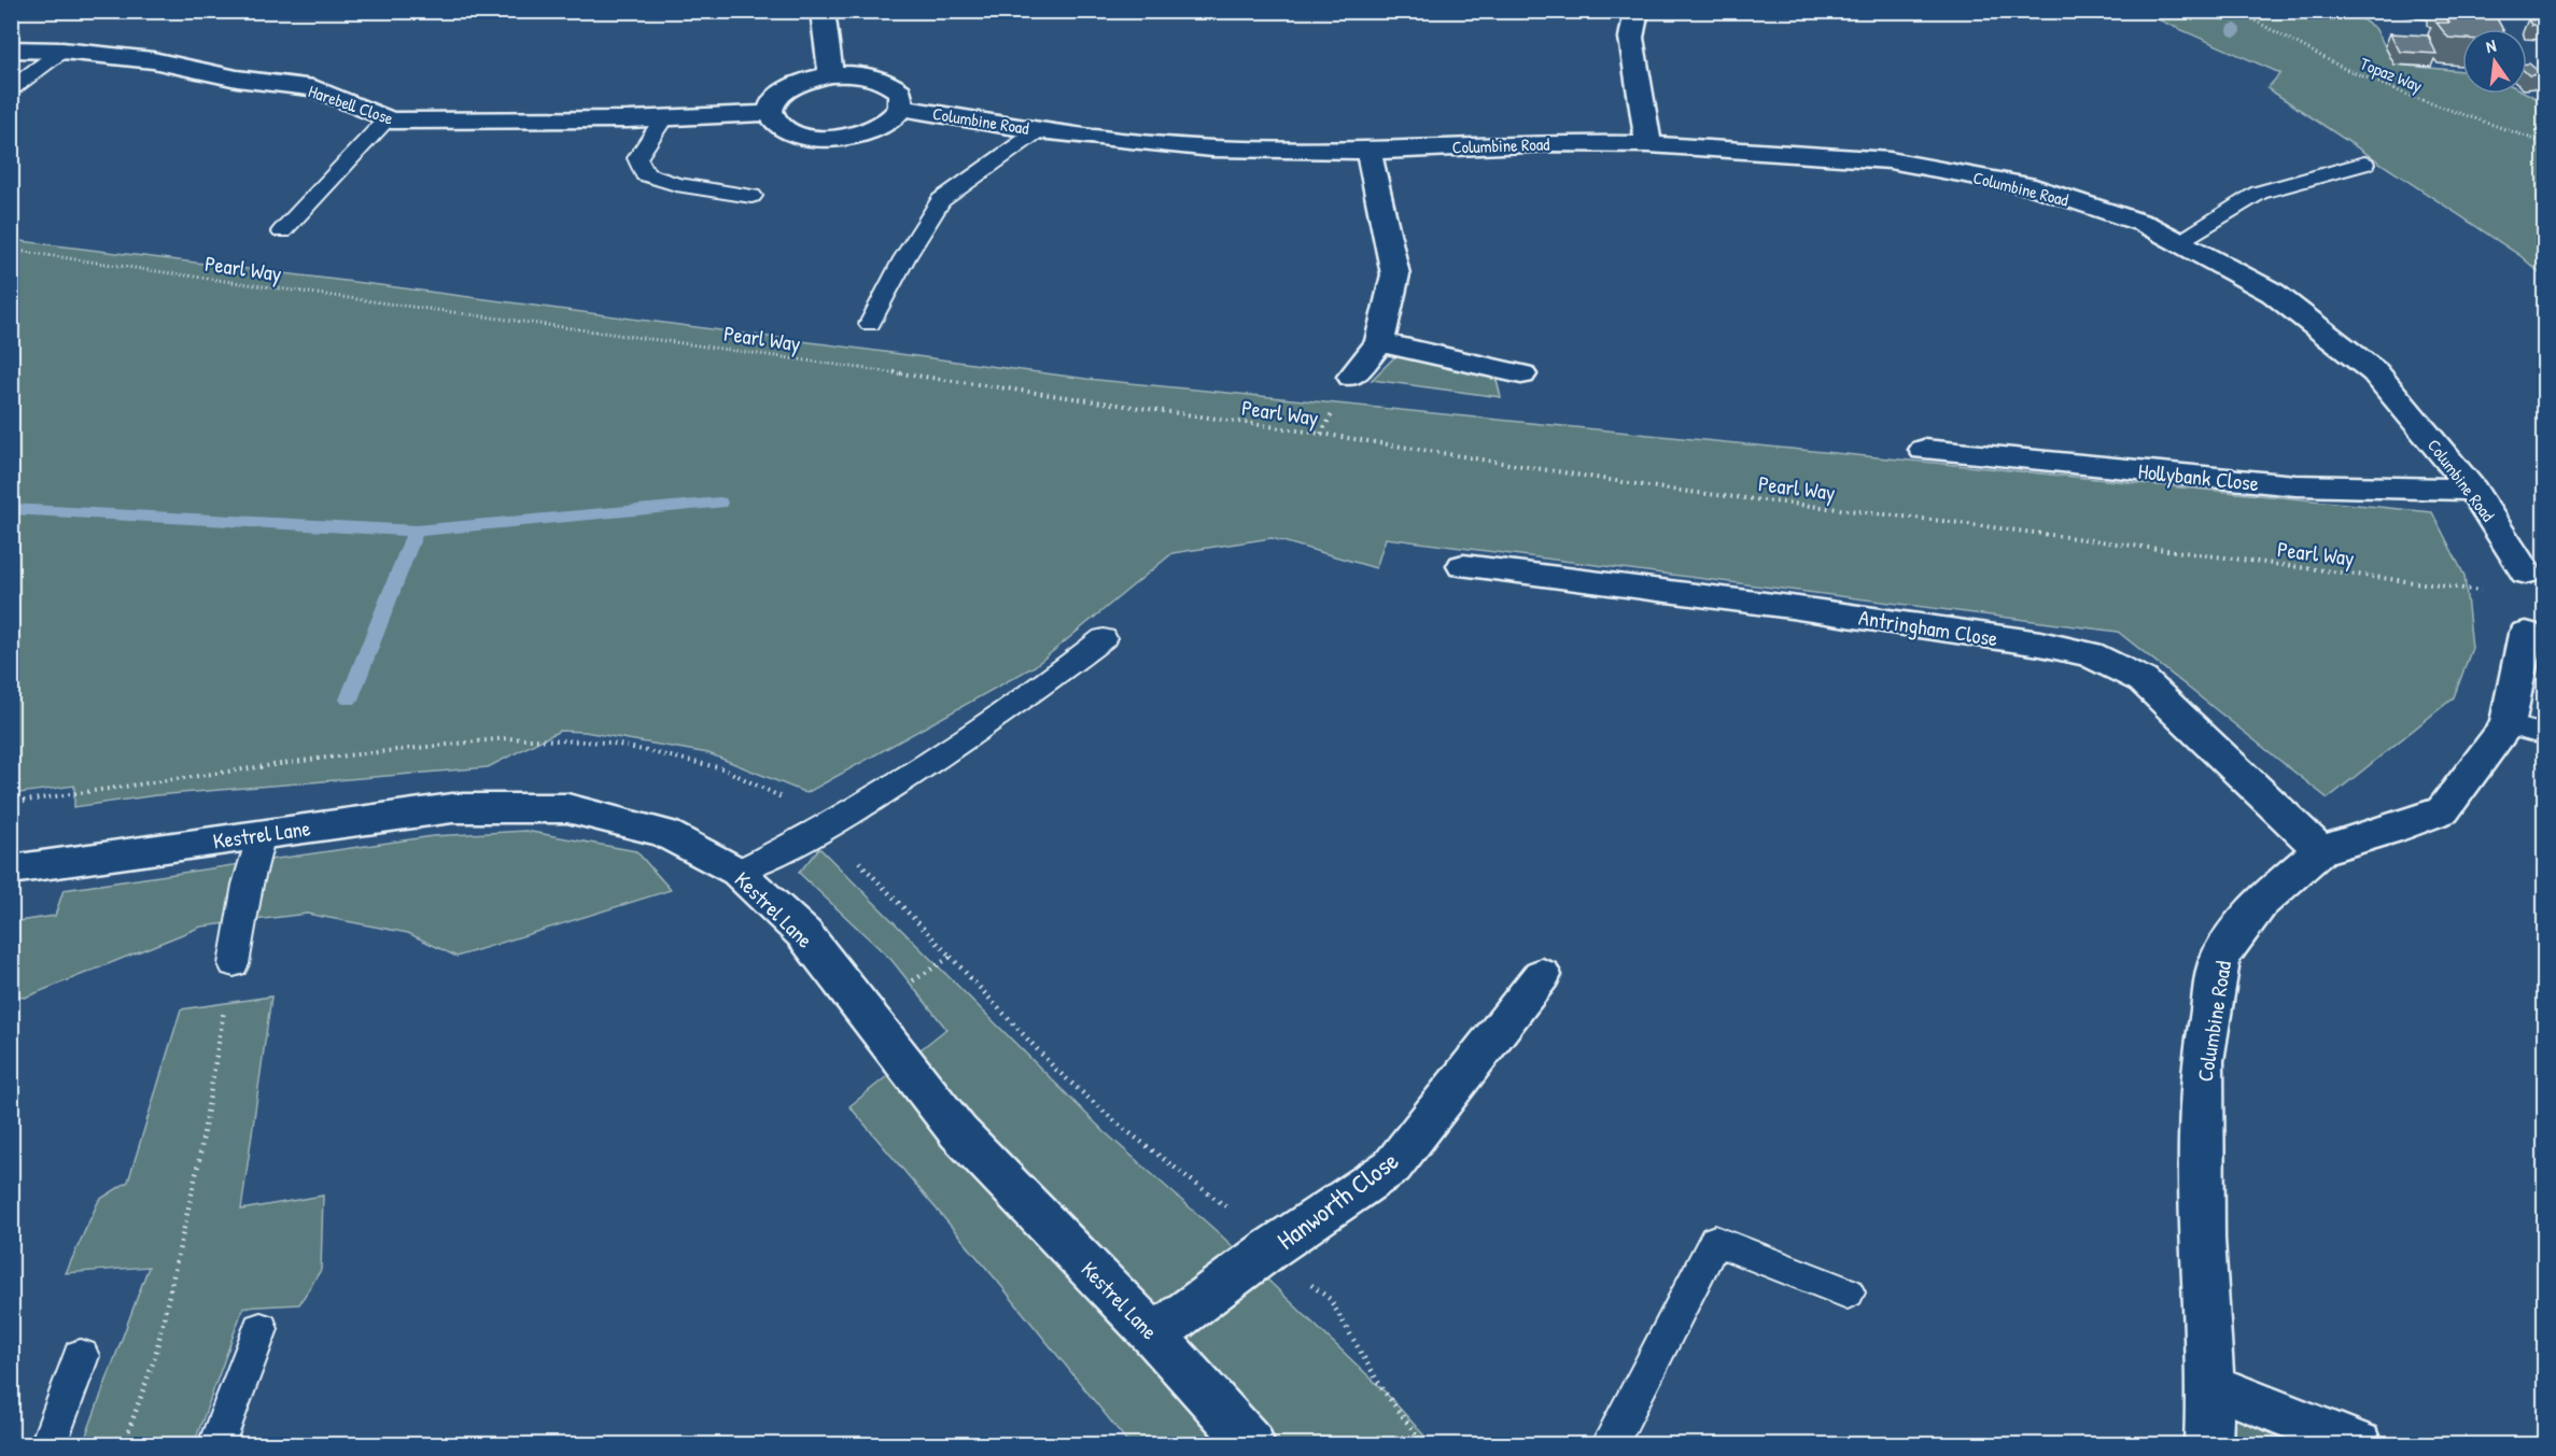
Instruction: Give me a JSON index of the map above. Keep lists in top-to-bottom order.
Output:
{
  "streets": {
    "street": [
      "Harebell Close",
      "Columbine Road",
      "Hollybank Close",
      "Antringham Close",
      "Kestrel Lane",
      "Hanworth Close"
    ],
    "path": ["Topaz Way", "Pearl Way"]
  },
  "crossings": [
    ["Harebell Close", "Columbine Road"],
    ["Columbine Road", "Hollybank Close"],
    ["Columbine Road", "Antringham Close"],
    ["Kestrel Lane", "Hanworth Close"]
  ],
  "north": "top"
}
